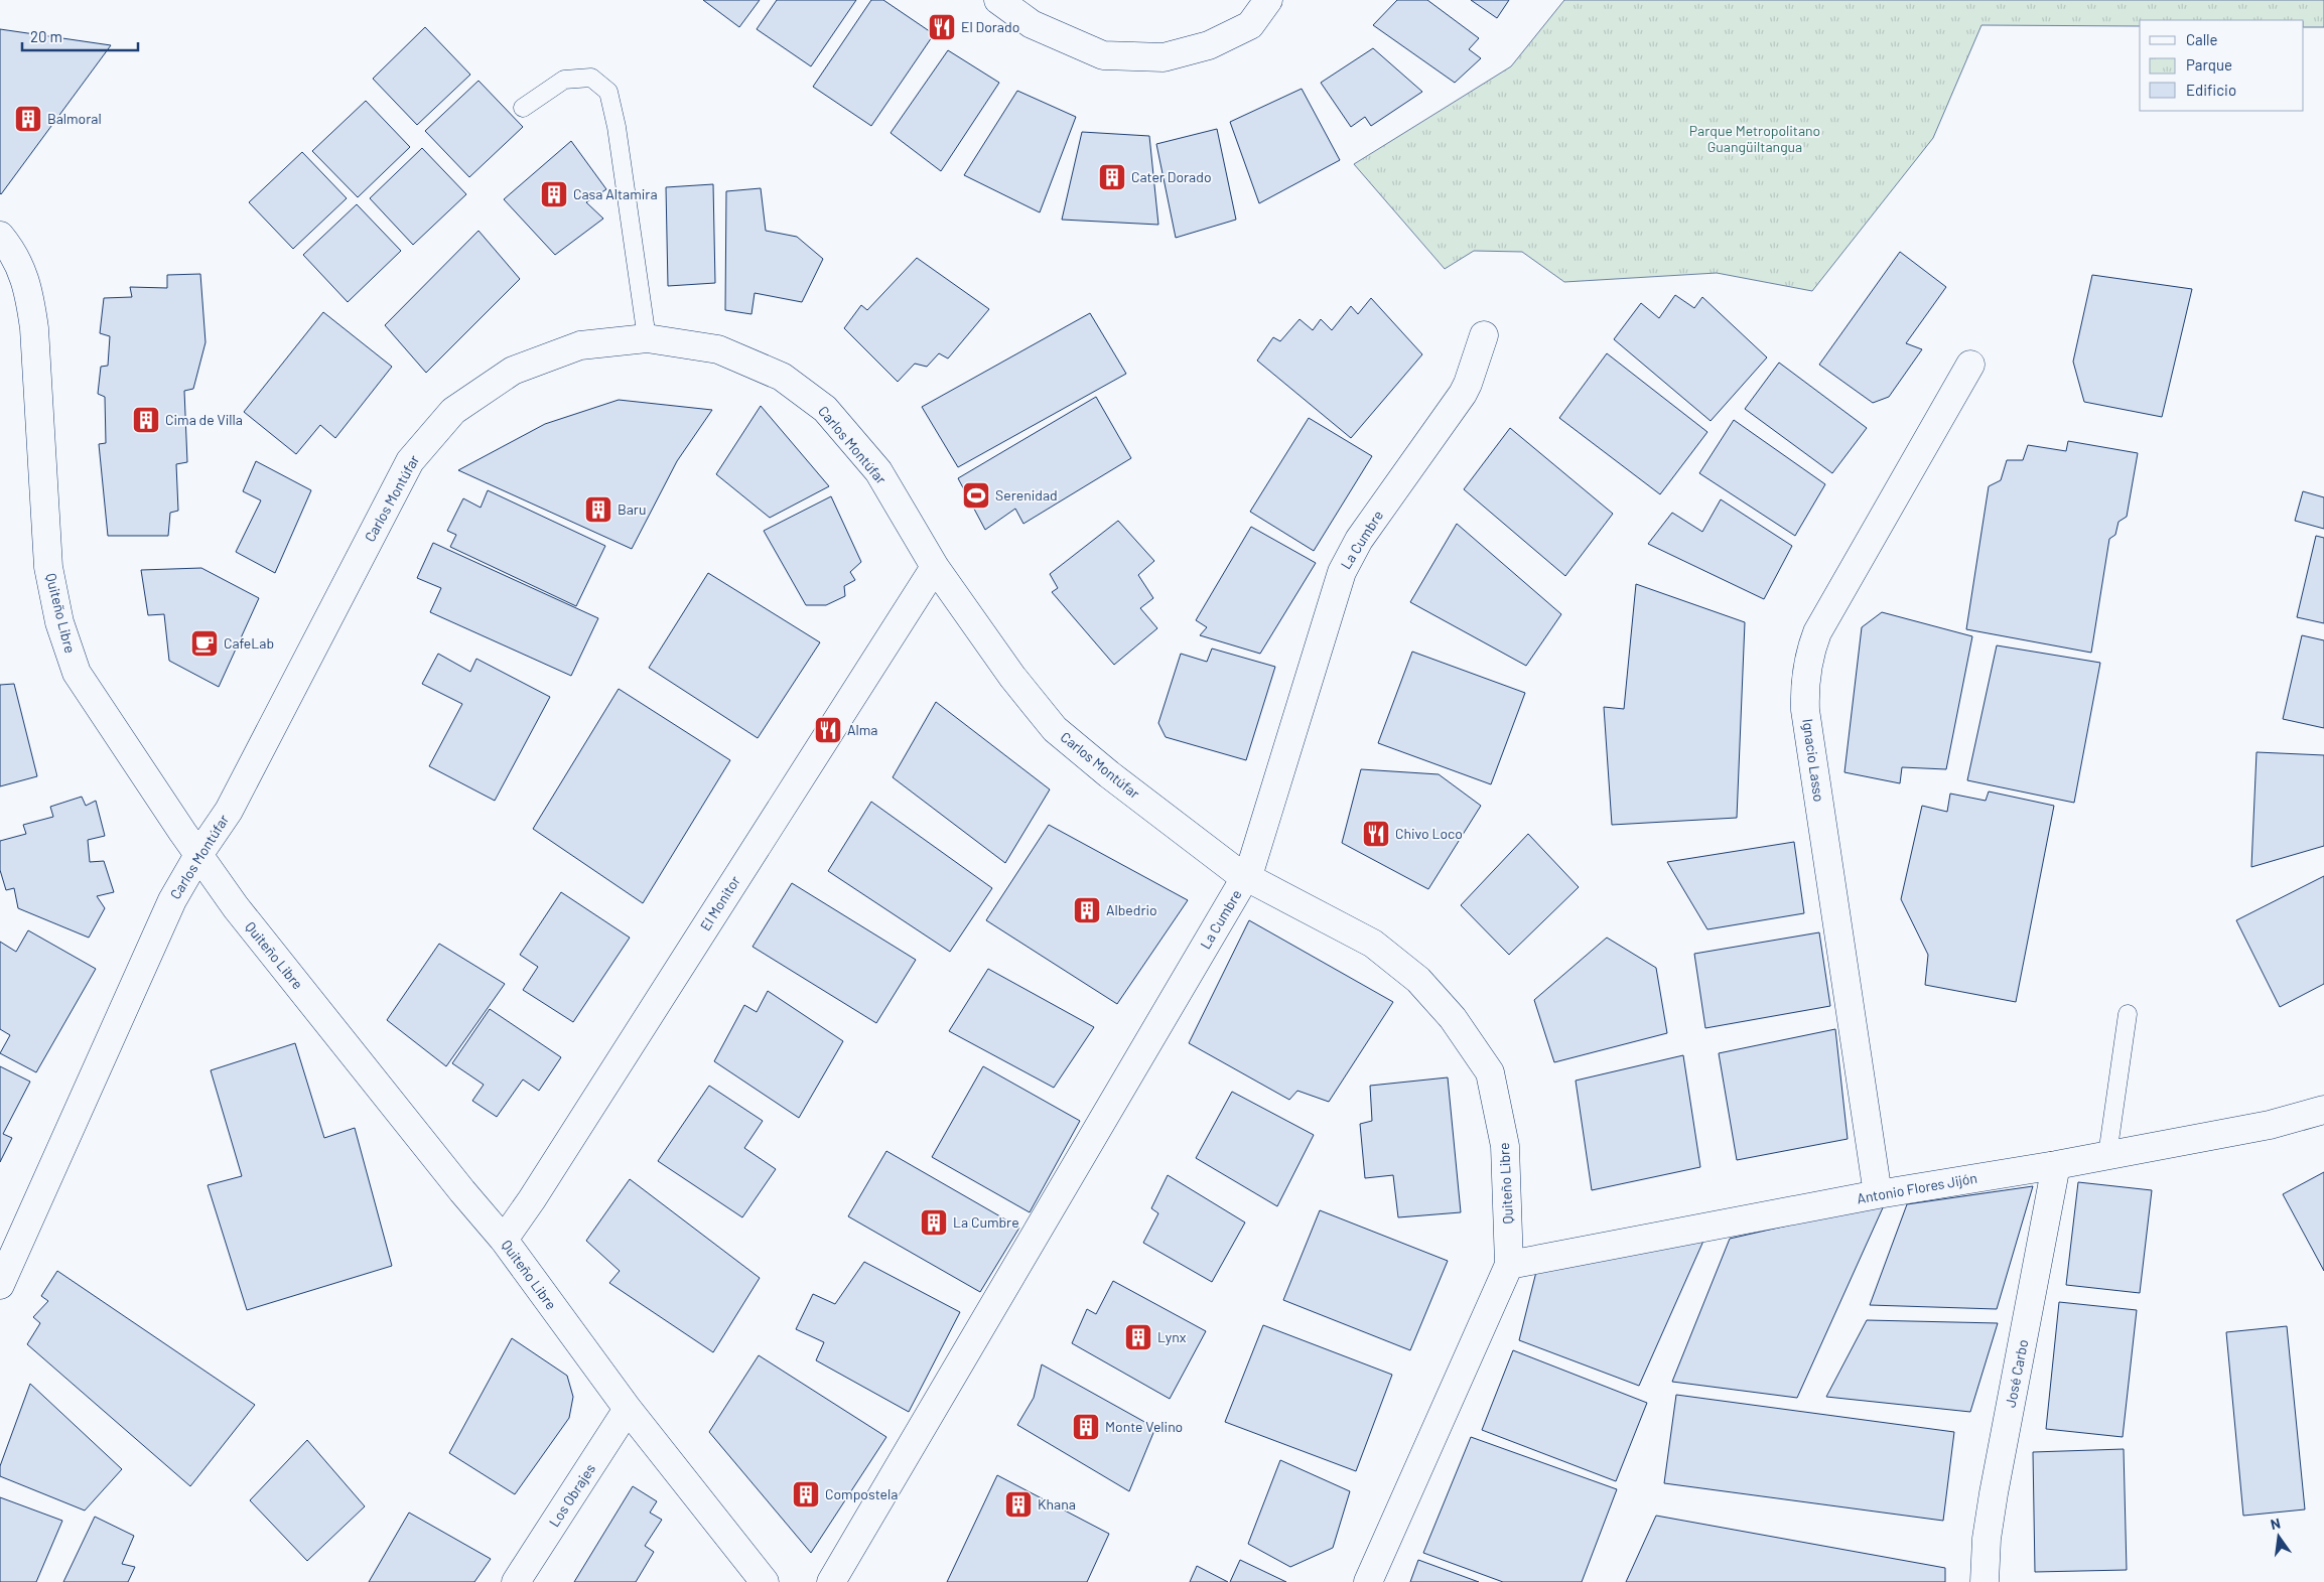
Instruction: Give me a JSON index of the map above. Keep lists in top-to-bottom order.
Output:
{
  "streets": {
    "street": [
      "Carlos Montúfar",
      "La Cumbre",
      "Quiteño Libre",
      "Ignacio Lasso",
      "El Monitor",
      "Antonio Flores Jijón",
      "José Carbo",
      "Los Obrajes"
    ]
  },
  "crossings": [
    ["Carlos Montúfar", "La Cumbre"],
    ["Carlos Montúfar", "Quiteño Libre"],
    ["Carlos Montúfar", "El Monitor"],
    ["La Cumbre", "Quiteño Libre"],
    ["Quiteño Libre", "El Monitor"],
    ["Quiteño Libre", "Antonio Flores Jijón"],
    ["Quiteño Libre", "Los Obrajes"],
    ["Ignacio Lasso", "Antonio Flores Jijón"],
    ["Antonio Flores Jijón", "José Carbo"]
  ],
  "parks": ["Parque Metropolitano Guangüiltangua"],
  "places": {
    "restaurant": ["El Dorado", "Alma", "Chivo Loco"],
    "building": [
      "Balmoral",
      "Cater Dorado",
      "Casa Altamira",
      "Cima de Villa",
      "Baru",
      "Albedrio",
      "La Cumbre",
      "Lynx",
      "Monte Velino",
      "Compostela",
      "Khana"
    ],
    "sports": ["Serenidad"],
    "cafe": ["CafeLab"]
  },
  "legend": ["Calle", "Parque", "Edificio"],
  "scale_bar": "20 m",
  "north": "top"
}
